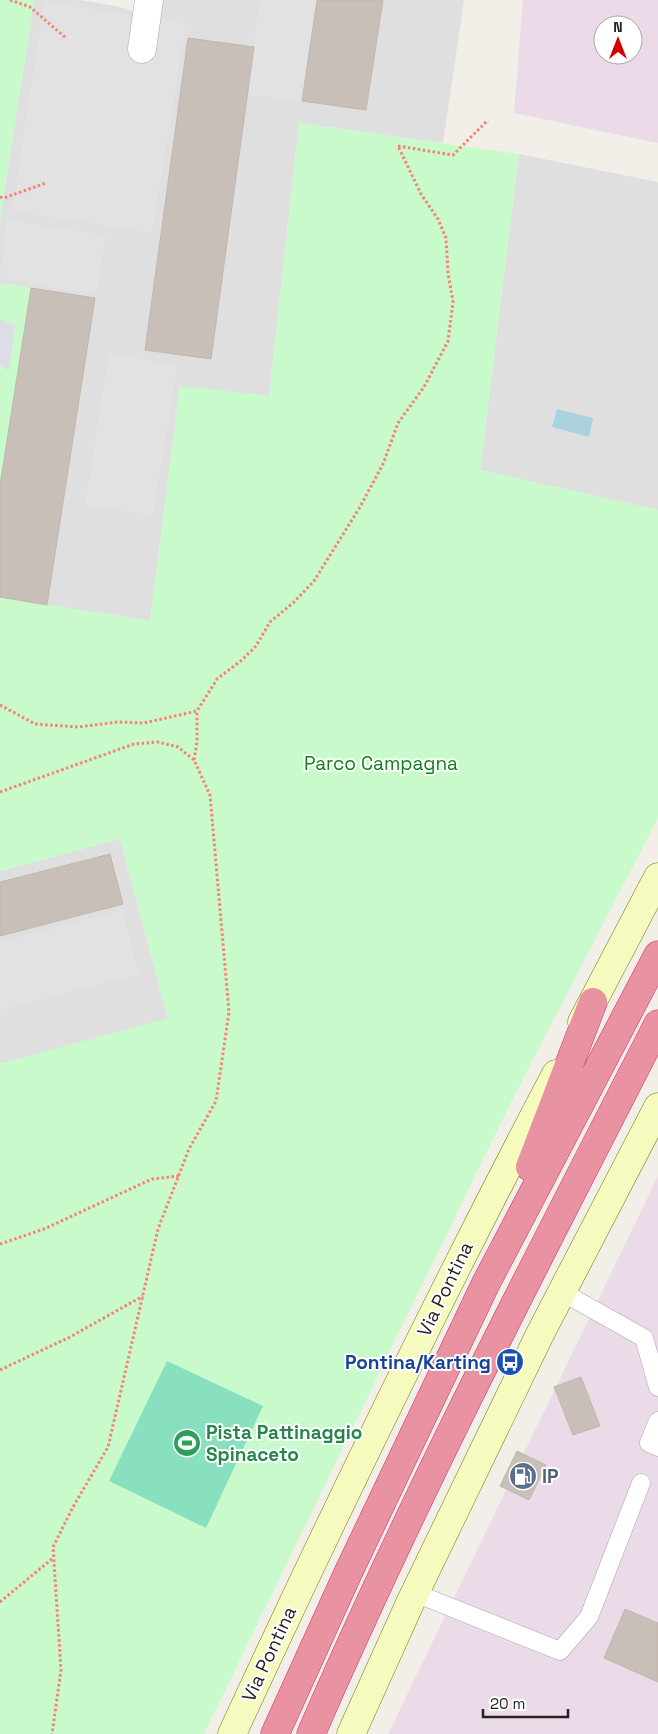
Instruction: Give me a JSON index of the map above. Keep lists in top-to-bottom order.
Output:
{
  "streets": {
    "highway": ["Via Pontina"]
  },
  "parks": ["Parco Campagna"],
  "places": {
    "bus stop": ["Pontina/Karting"],
    "sports": ["Pista Pattinaggio Spinaceto"],
    "fuel station": ["IP"]
  },
  "scale_bar": "20 m",
  "north": "top"
}
